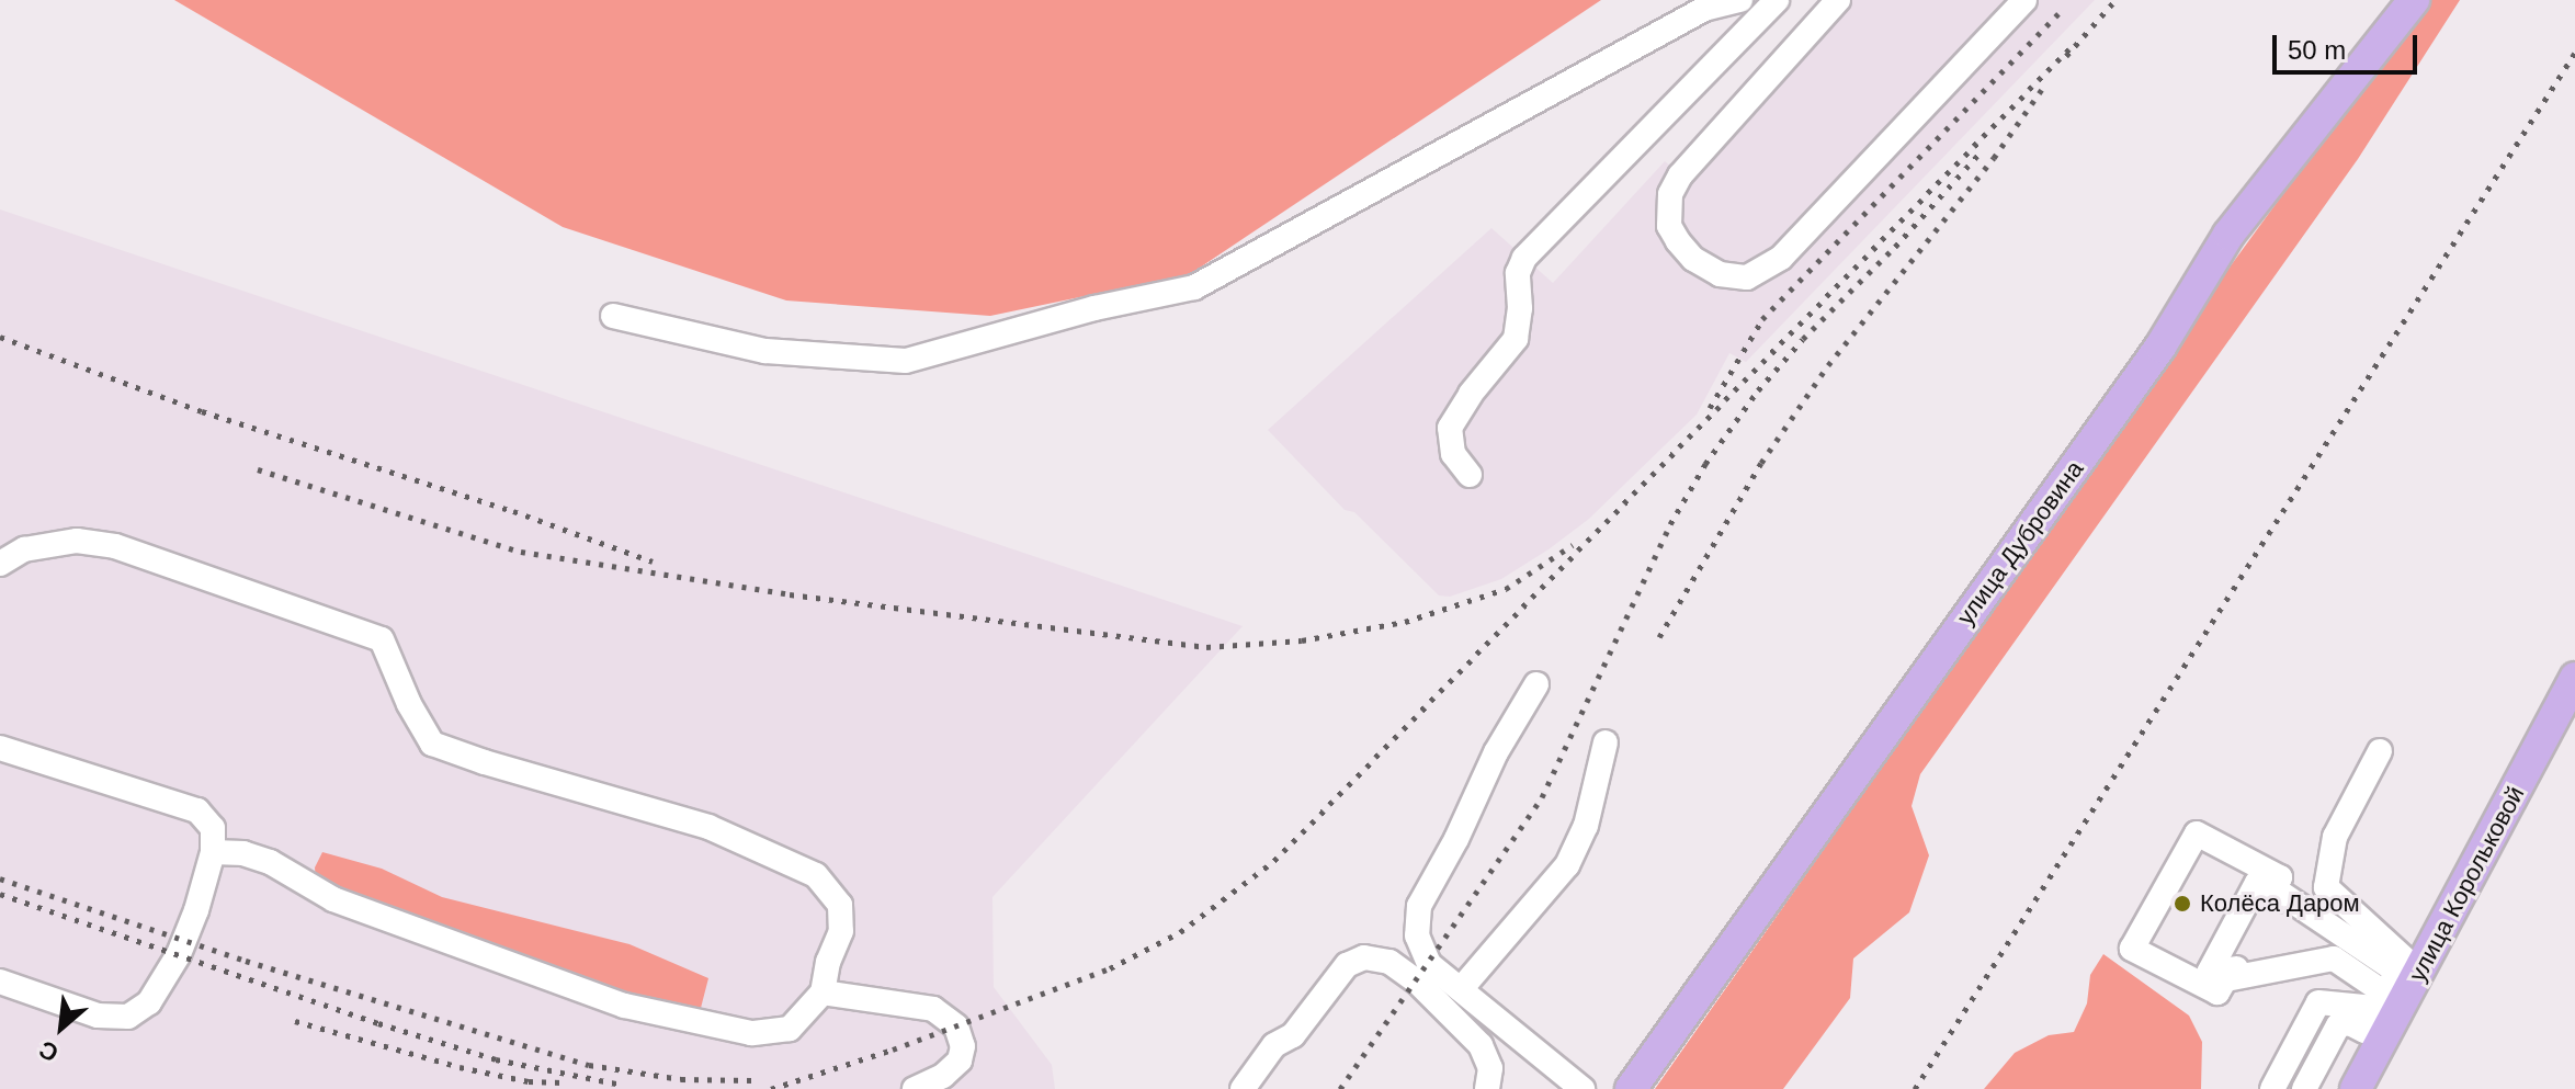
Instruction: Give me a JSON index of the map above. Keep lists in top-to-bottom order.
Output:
{
  "streets": {
    "main road": ["улица Дубровина", "улица Корольковой"]
  },
  "places": ["Колёса Даром"],
  "scale_bar": "50 m",
  "north": "bottom left"
}
